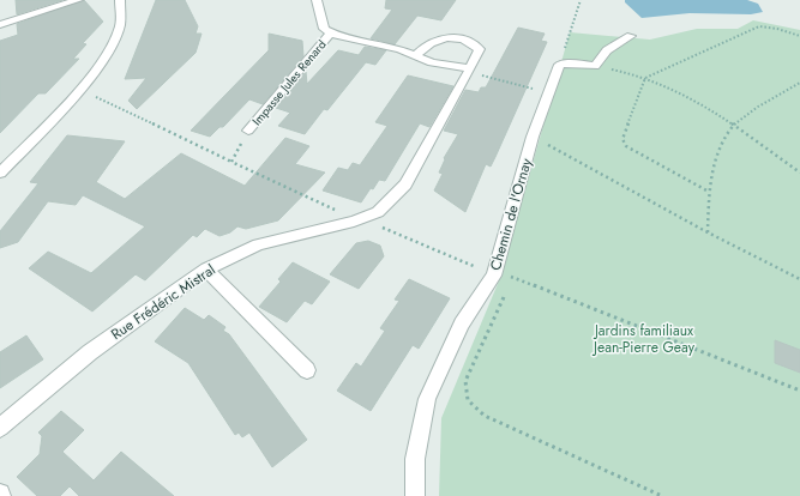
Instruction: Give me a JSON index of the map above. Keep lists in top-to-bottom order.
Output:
{
  "streets": {
    "street": ["Impasse Jules Renard", "Chemin de l'Ornay", "Rue Frédéric Mistral"]
  },
  "parks": ["Jardins familiaux Jean-Pierre Geay"]
}
